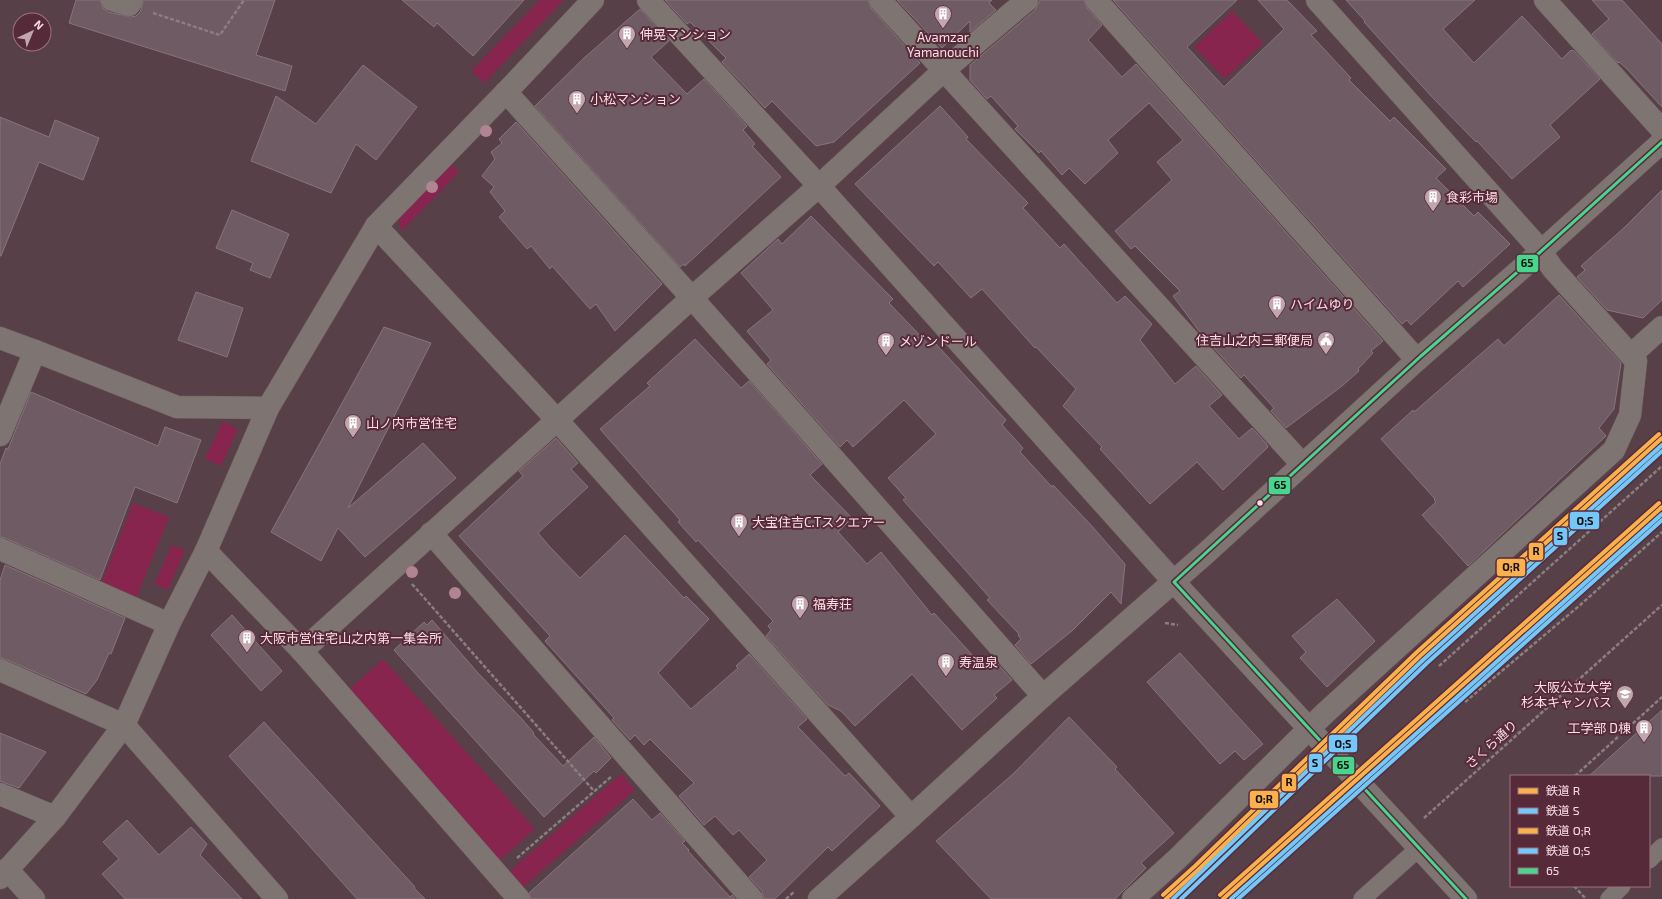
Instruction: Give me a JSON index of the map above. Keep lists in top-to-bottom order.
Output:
{
  "streets": {
    "path": ["さくら通り"]
  },
  "places": {
    "building": [
      "Avamzar Yamanouchi",
      "伸晃マンション",
      "小松マンション",
      "食彩市場",
      "ハイムゆり",
      "メゾンドール",
      "山ノ内市営住宅",
      "大宝住吉C.Tスクエアー",
      "福寿荘",
      "大阪市営住宅山之内第一集会所",
      "寿温泉",
      "工学部 D棟"
    ],
    "public building": ["住吉山之内三郵便局"],
    "school or university": ["大阪公立大学 杉本キャンパス"]
  },
  "lines": [
    "transit line 65",
    "rail line O;R",
    "rail line R",
    "rail line S",
    "rail line O;S"
  ],
  "legend": [
    "鉄道 R",
    "鉄道 S",
    "鉄道 O;R",
    "鉄道 O;S",
    "65"
  ],
  "north": "top right"
}
